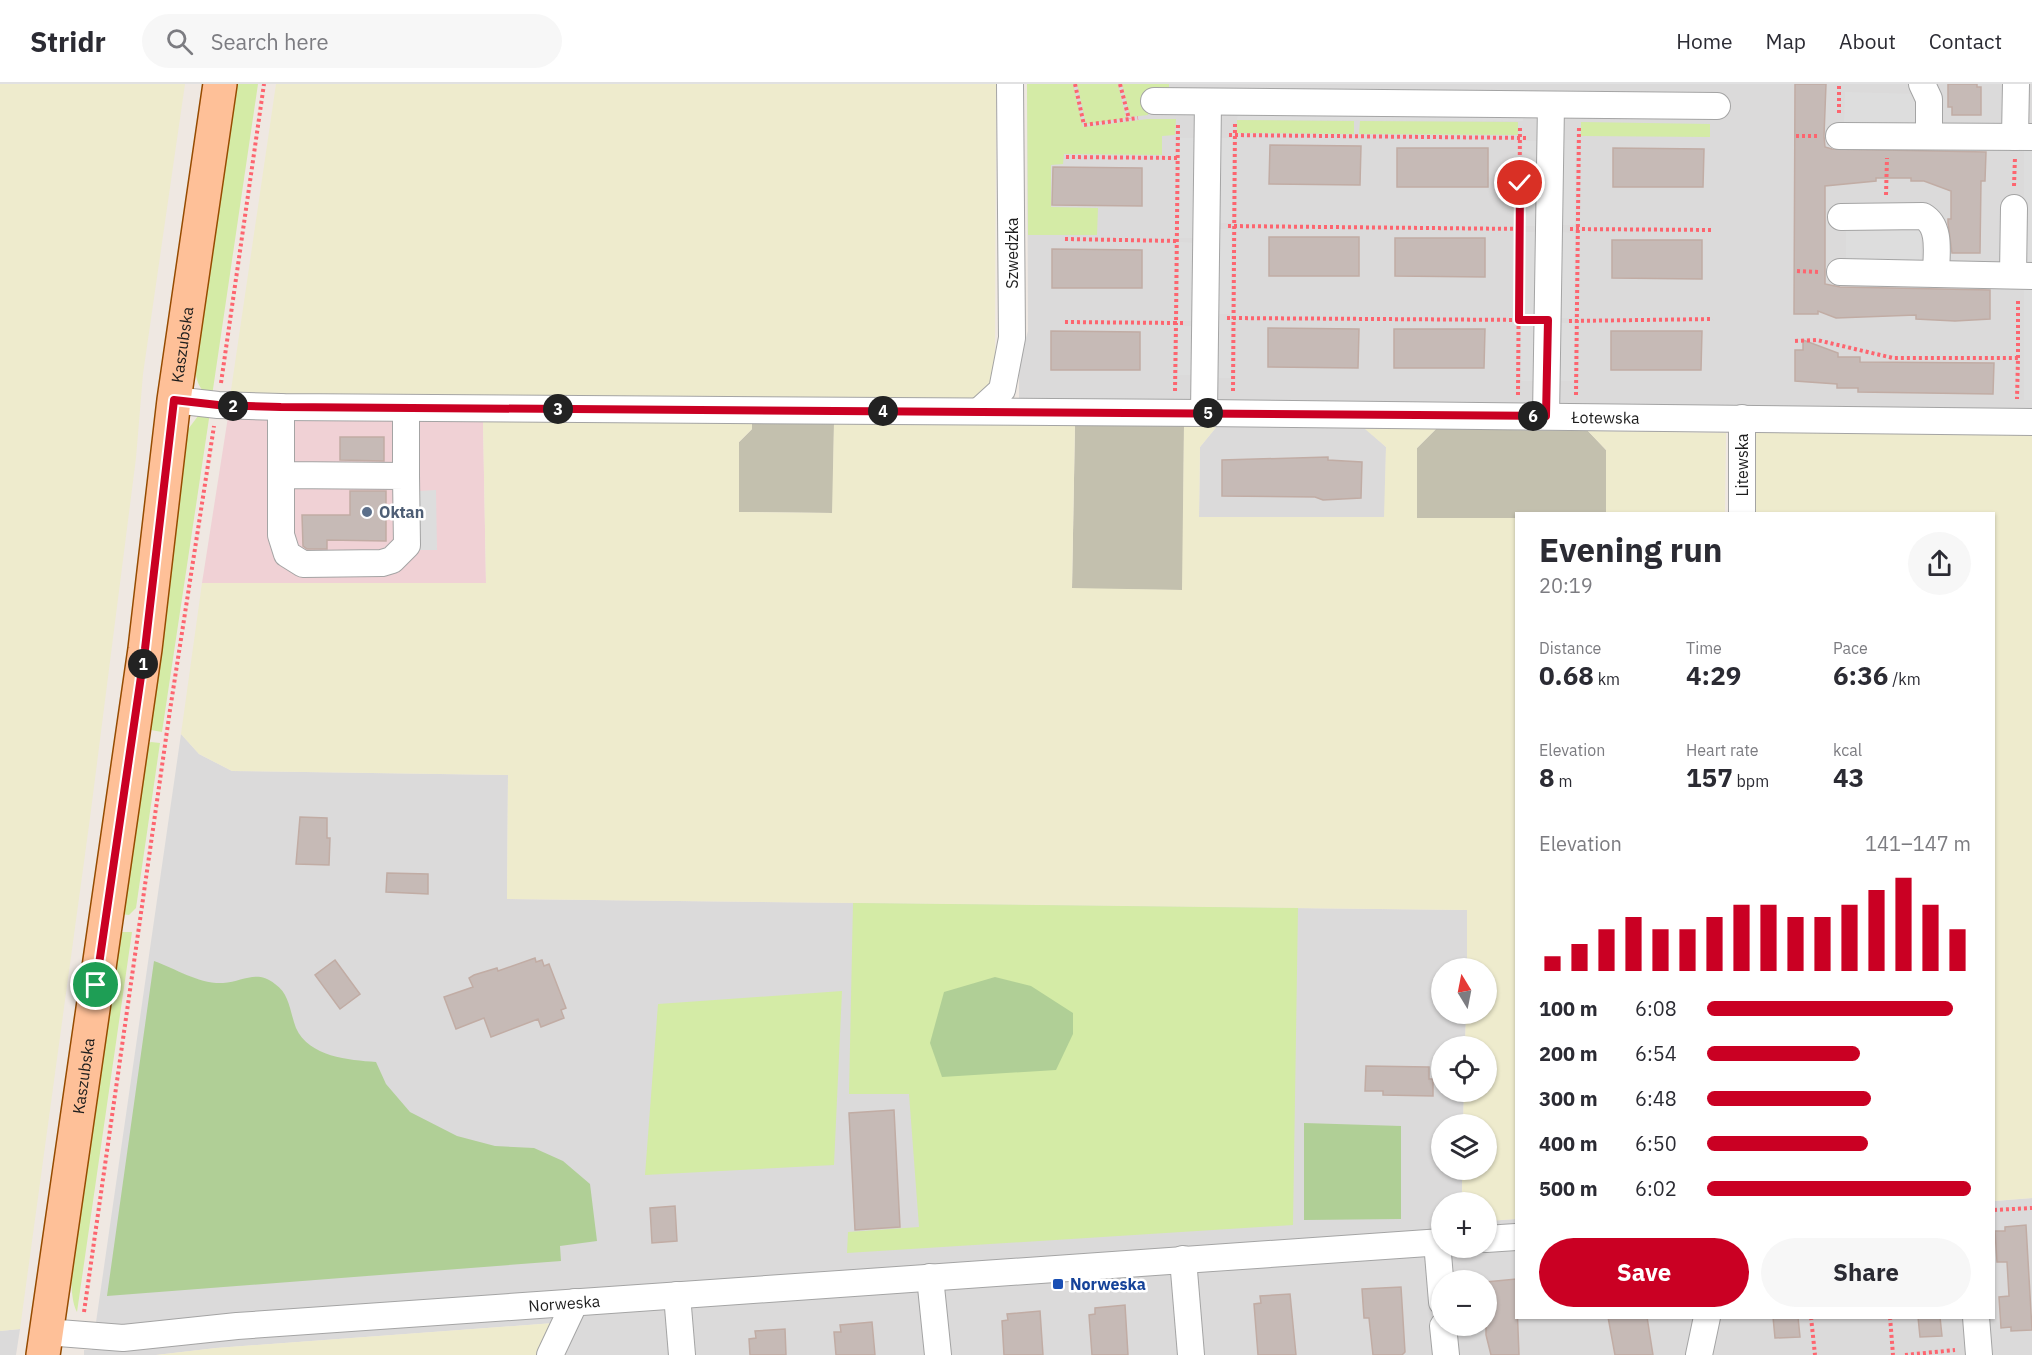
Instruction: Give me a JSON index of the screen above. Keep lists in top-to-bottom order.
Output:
{
  "streets": {
    "main road": ["Kaszubska"],
    "street": [
      "Szwedzka",
      "Łotewska",
      "Litewska",
      "Norweska"
    ]
  },
  "crossings": [
    ["Szwedzka", "Łotewska"],
    ["Kaszubska", "Łotewska"],
    ["Kaszubska", "Norweska"],
    ["Łotewska", "Litewska"]
  ],
  "places": {
    "other": ["Oktan"],
    "transit": ["Norweska"]
  },
  "north": "top",
  "page": {
    "header": "Stridr",
    "search": "Search here",
    "nav": [
      "Home",
      "Map",
      "About",
      "Contact"
    ],
    "pins": [
      "2",
      "3",
      "4",
      "5",
      "6",
      "1"
    ],
    "heading": ["Evening run", "20:19"],
    "stats": [
      ["Distance", "0.68 km"],
      ["Time", "4:29"],
      ["Pace", "6:36 /km"],
      ["Elevation", "8 m"],
      ["Heart rate", "157 bpm"],
      ["kcal", "43"]
    ],
    "chart": ["Elevation", "141–147 m"],
    "map_buttons": ["+", "−"],
    "list": [
      {
        "name": "100 m",
        "note": "6:08"
      },
      {
        "name": "200 m",
        "note": "6:54"
      },
      {
        "name": "300 m",
        "note": "6:48"
      },
      {
        "name": "400 m",
        "note": "6:50"
      },
      {
        "name": "500 m",
        "note": "6:02"
      }
    ],
    "buttons": ["Save", "Share"]
  }
}
